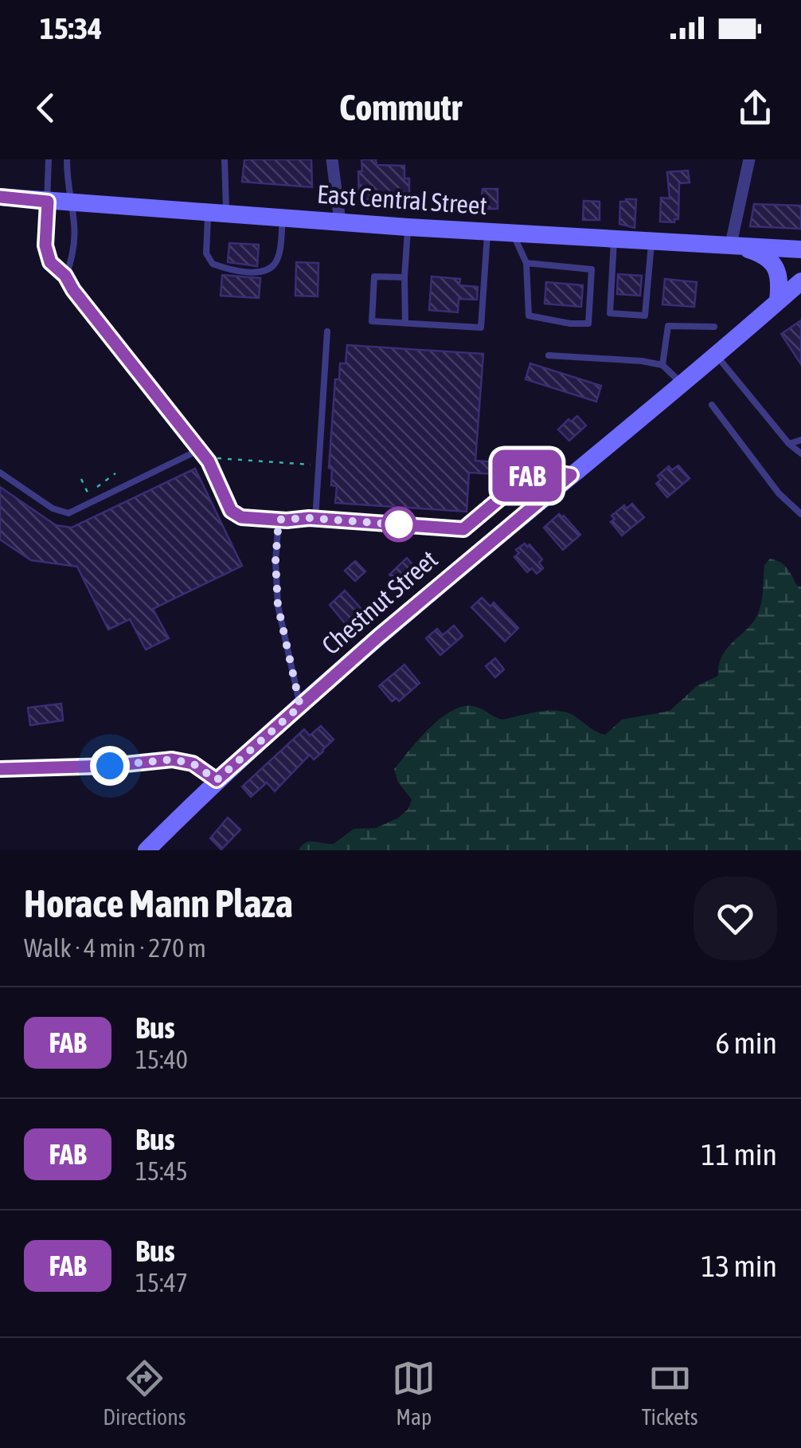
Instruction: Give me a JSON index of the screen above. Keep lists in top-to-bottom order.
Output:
{
  "streets": {
    "main road": ["East Central Street", "Chestnut Street"]
  },
  "lines": ["bus line FAB"],
  "page": {
    "status": "15:34",
    "header": "Commutr",
    "on_map": "FAB",
    "heading": ["Horace Mann Plaza", "Walk · 4 min · 270 m"],
    "list": [
      {
        "mark": "FAB",
        "name": "Bus",
        "note": "15:40",
        "value": "6 min"
      },
      {
        "mark": "FAB",
        "name": "Bus",
        "note": "15:45",
        "value": "11 min"
      },
      {
        "mark": "FAB",
        "name": "Bus",
        "note": "15:47",
        "value": "13 min"
      }
    ],
    "tabs": ["Directions", "Map", "Tickets"]
  }
}
